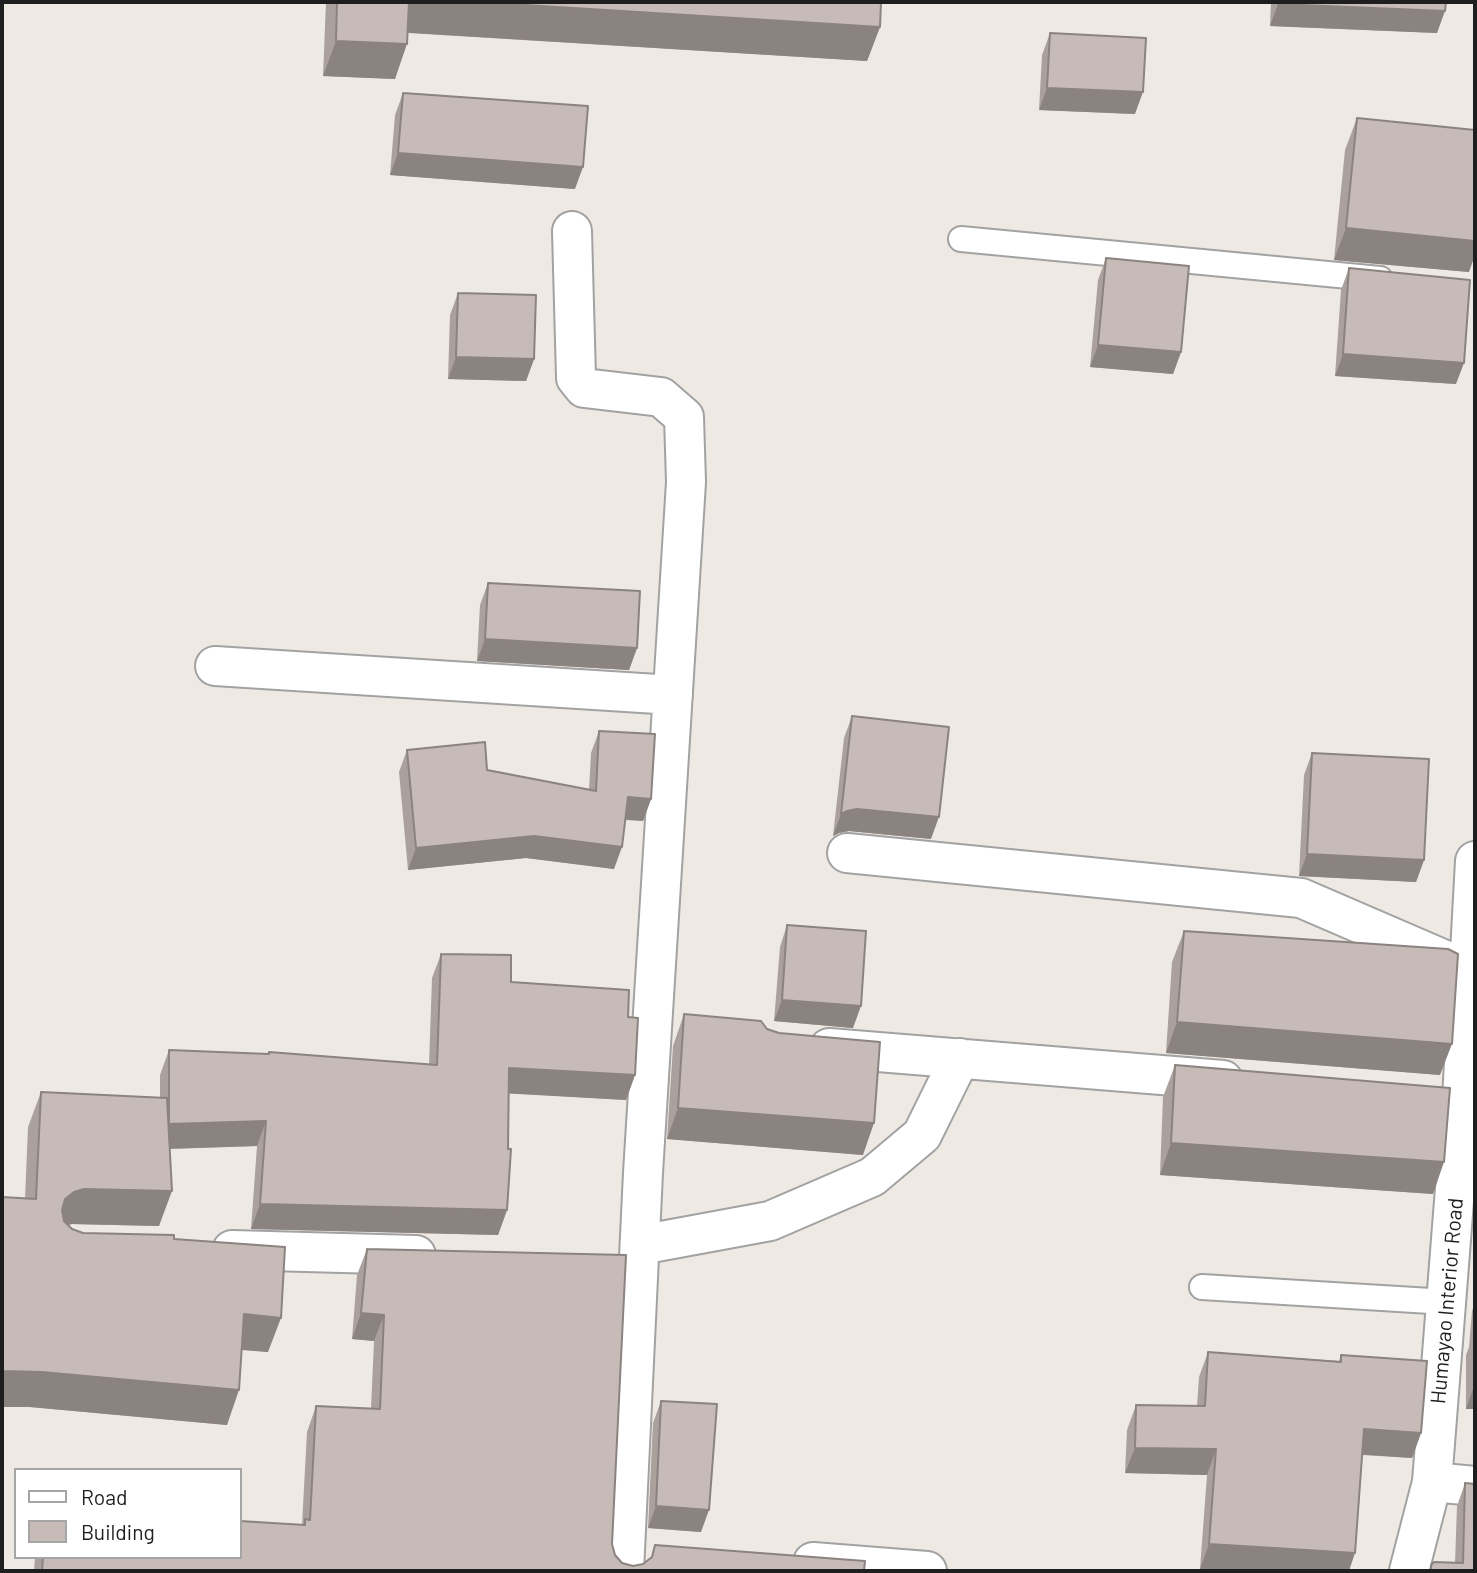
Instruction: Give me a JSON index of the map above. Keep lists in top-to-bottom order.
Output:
{
  "streets": {
    "street": ["Humayao Interior Road"]
  },
  "legend": ["Road", "Building"]
}
